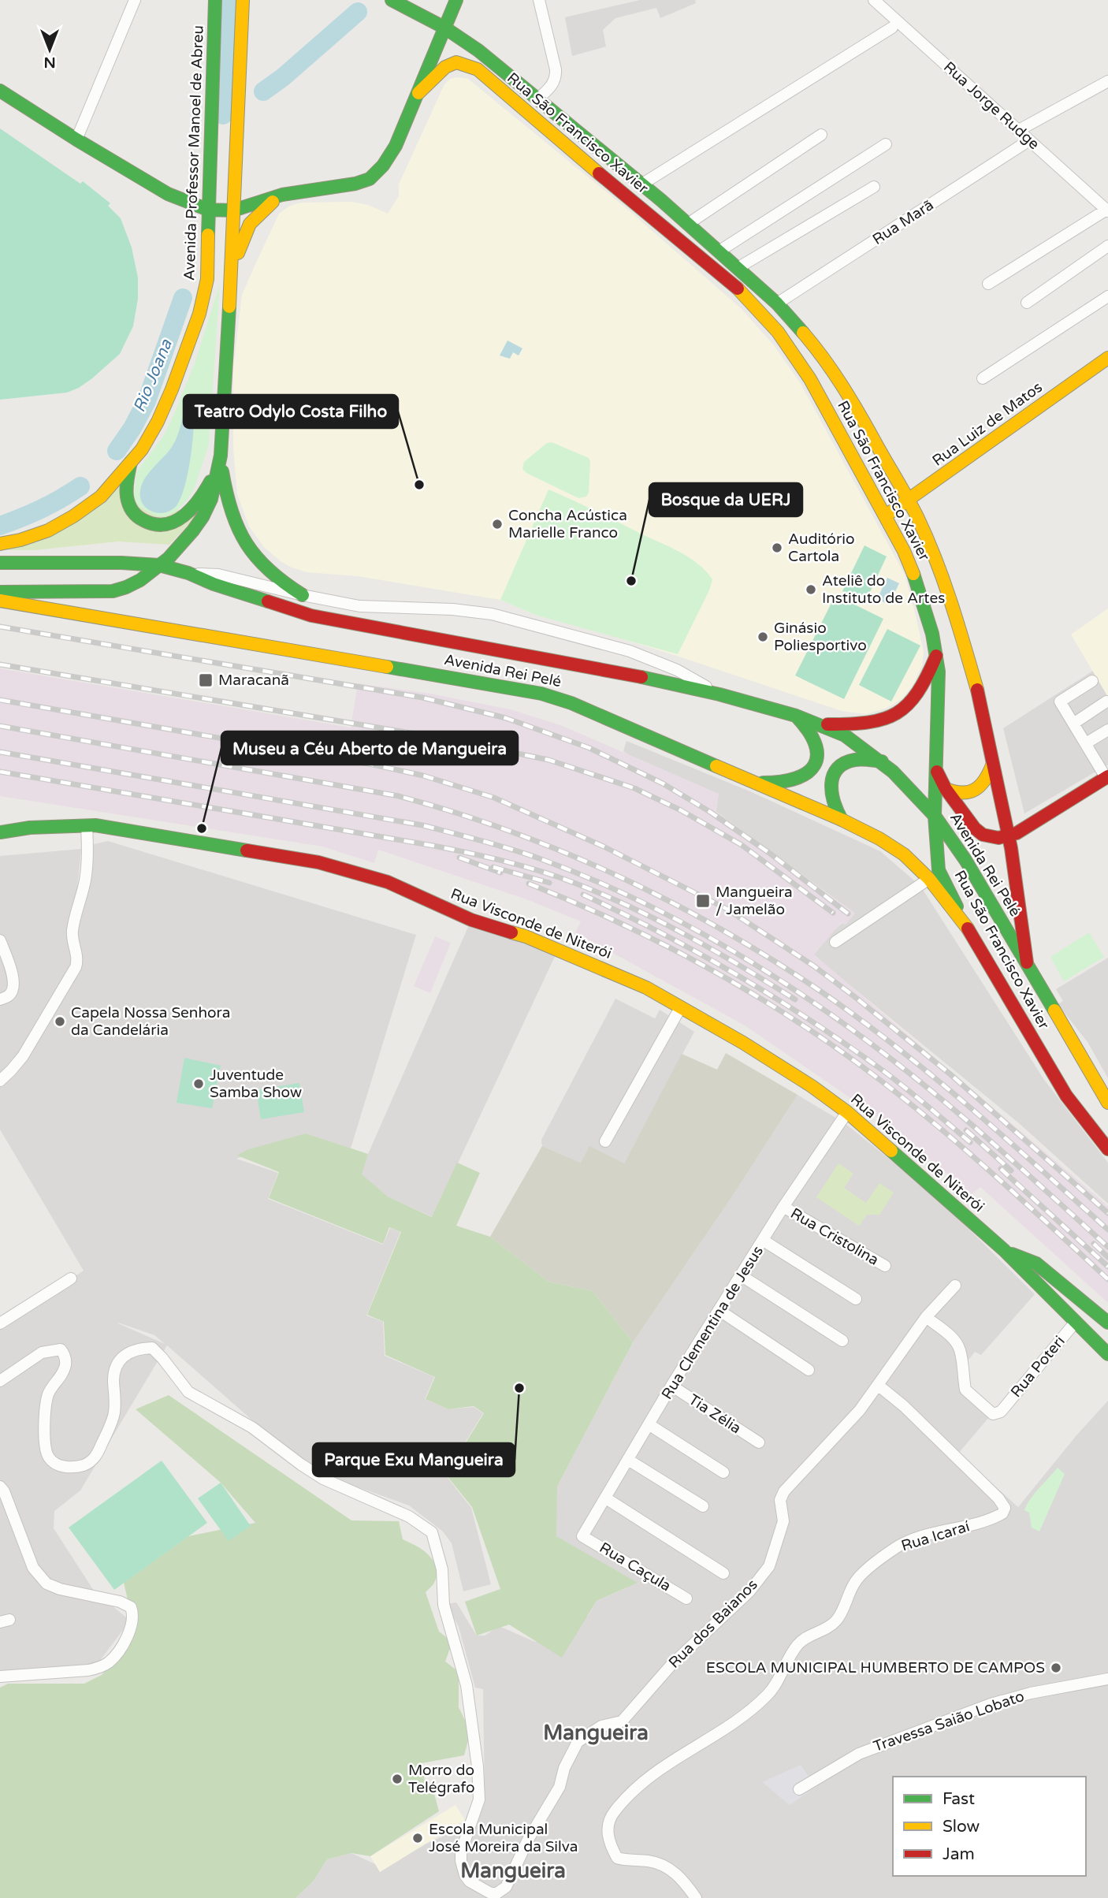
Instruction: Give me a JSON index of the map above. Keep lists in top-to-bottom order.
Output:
{
  "streets": {
    "main road": [
      "Rua São Francisco Xavier",
      "Avenida Professor Manoel de Abreu",
      "Rua Luiz de Matos",
      "Avenida Rei Pelé",
      "Rua Visconde de Niterói"
    ],
    "street": [
      "Rua Jorge Rudge",
      "Rua Marã",
      "Rua Cristolina",
      "Rua Clementina de Jesus",
      "Rua Poteri",
      "Tia Zélia",
      "Rua Icaraí",
      "Rua Caçula",
      "Rua dos Baianos",
      "Travessa Saião Lobato"
    ]
  },
  "crossings": [
    ["Rua Jorge Rudge", "Rua Marã"],
    ["Rua São Francisco Xavier", "Rua Marã"],
    ["Rua São Francisco Xavier", "Rua Luiz de Matos"],
    ["Rua São Francisco Xavier", "Avenida Rei Pelé"],
    ["Rua Visconde de Niterói", "Rua Clementina de Jesus"],
    ["Rua Visconde de Niterói", "Rua Poteri"],
    ["Rua Cristolina", "Rua Clementina de Jesus"],
    ["Rua Clementina de Jesus", "Tia Zélia"],
    ["Rua Clementina de Jesus", "Rua Caçula"],
    ["Rua Poteri", "Rua dos Baianos"],
    ["Rua Icaraí", "Rua dos Baianos"]
  ],
  "districts": ["Mangueira", "Mangueira"],
  "water": ["Rio Joana"],
  "places": {
    "other": [
      "Teatro Odylo Costa Filho",
      "Concha Acústica Marielle Franco",
      "Auditório Cartola",
      "Bosque da UERJ",
      "Ateliê do Instituto de Artes",
      "Ginásio Poliesportivo",
      "Museu a Céu Aberto de Mangueira",
      "Capela Nossa Senhora da Candelária",
      "Juventude Samba Show",
      "Parque Exu Mangueira",
      "ESCOLA MUNICIPAL HUMBERTO DE CAMPOS",
      "Morro do Telégrafo",
      "Escola Municipal José Moreira da Silva"
    ],
    "transit": ["Maracanã", "Mangueira / Jamelão"]
  },
  "legend": ["Fast", "Slow", "Jam"],
  "north": "bottom"
}
